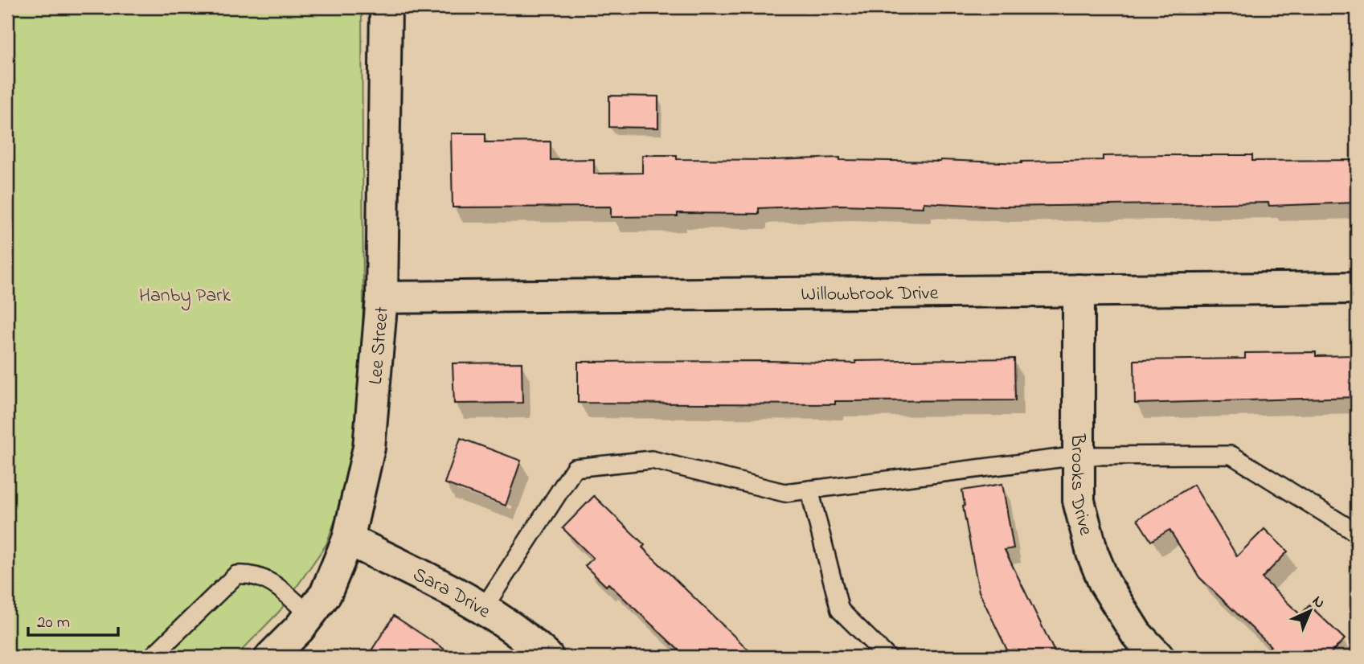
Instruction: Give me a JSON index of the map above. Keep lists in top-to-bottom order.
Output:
{
  "streets": {
    "street": [
      "Willowbrook Drive",
      "Lee Street",
      "Brooks Drive",
      "Sara Drive"
    ]
  },
  "crossings": [
    ["Willowbrook Drive", "Lee Street"],
    ["Willowbrook Drive", "Brooks Drive"],
    ["Lee Street", "Sara Drive"]
  ],
  "parks": ["Hanby Park"],
  "scale_bar": "20 m",
  "north": "top right"
}
